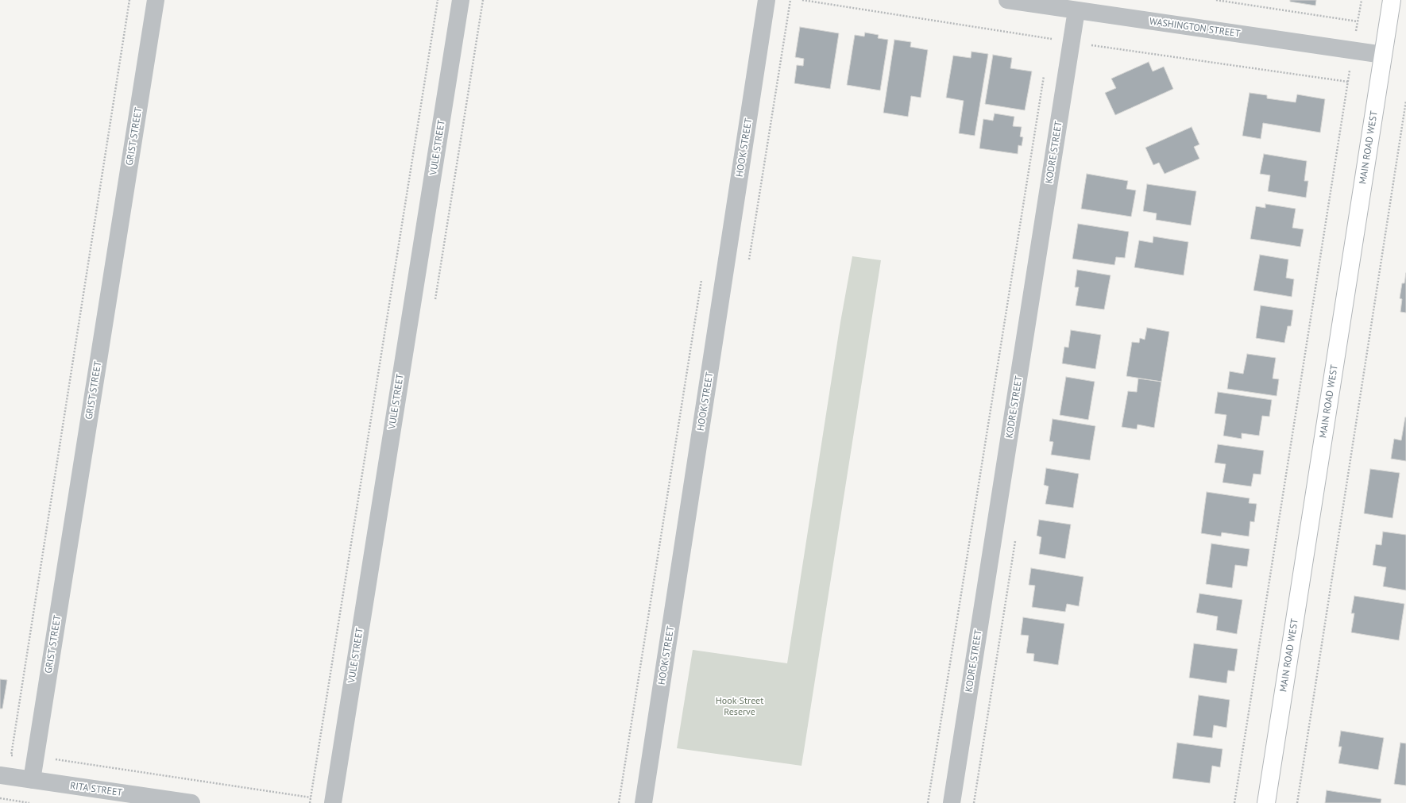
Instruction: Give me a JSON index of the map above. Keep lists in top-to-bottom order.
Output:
{
  "streets": {
    "main road": ["MAIN ROAD WEST"],
    "street": [
      "WASHINGTON STREET",
      "GRIST STREET",
      "VULE STREET",
      "HOOK STREET",
      "KODRE STREET",
      "RITA STREET"
    ]
  },
  "crossings": [
    ["WASHINGTON STREET", "MAIN ROAD WEST"],
    ["WASHINGTON STREET", "KODRE STREET"],
    ["GRIST STREET", "RITA STREET"]
  ],
  "parks": ["Hook Street Reserve"]
}
